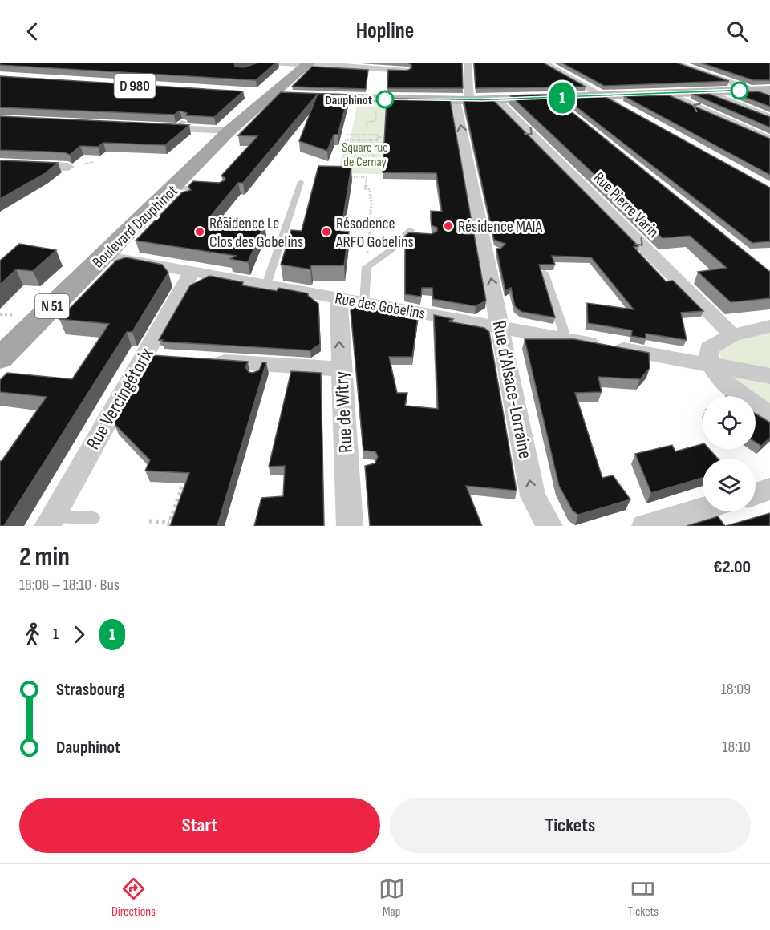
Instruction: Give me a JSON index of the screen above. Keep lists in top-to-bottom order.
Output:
{
  "streets": {
    "main road": ["Boulevard Dauphinot", "N 51"],
    "street": [
      "Rue Pierre Varin",
      "Rue des Gobelins",
      "Rue d'Alsace-Lorraine",
      "Rue Vercingétorix",
      "Rue de Witry"
    ]
  },
  "crossings": [
    ["Boulevard Dauphinot", "Rue des Gobelins"],
    ["Boulevard Dauphinot", "N 51"],
    ["Rue des Gobelins", "Rue d'Alsace-Lorraine"],
    ["Rue des Gobelins", "Rue Vercingétorix"],
    ["Rue des Gobelins", "Rue de Witry"]
  ],
  "one_way": ["Rue d'Alsace-Lorraine"],
  "parks": ["Square rue de Cernay"],
  "places": [
    "Dauphinot",
    "Résidence MAIA",
    "Résidence Le Clos des Gobelins",
    "Résodence ARFO Gobelins"
  ],
  "lines": ["bus line 1"],
  "page": {
    "header": "Hopline",
    "on_map": "1",
    "heading": ["2 min", "18:08 – 18:10 · Bus", "€2.00"],
    "legs": ["1", "1"],
    "list": [
      {
        "name": "Strasbourg",
        "value": "18:09"
      },
      {
        "name": "Dauphinot",
        "value": "18:10"
      }
    ],
    "buttons": ["Start", "Tickets"],
    "tabs": ["Directions", "Map", "Tickets"]
  }
}
